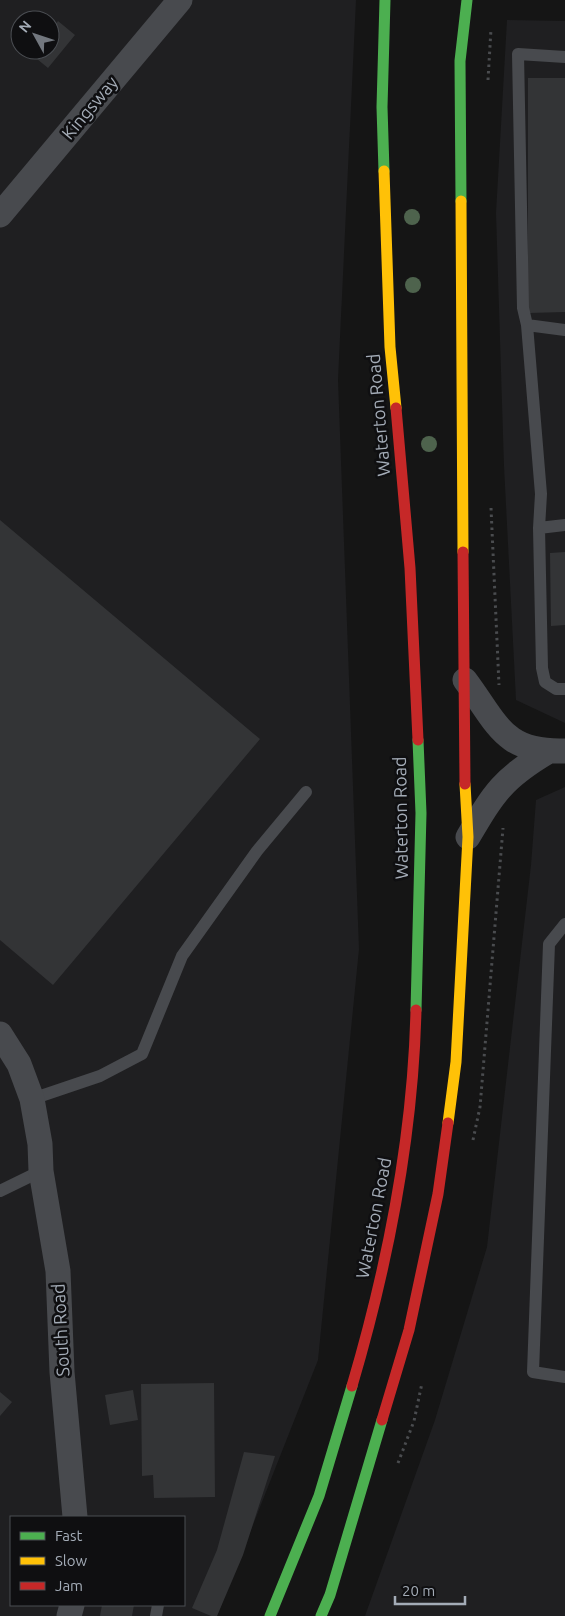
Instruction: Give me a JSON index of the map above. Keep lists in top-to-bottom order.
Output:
{
  "streets": {
    "main road": ["Waterton Road"],
    "street": ["Kingsway", "South Road"]
  },
  "legend": ["Fast", "Slow", "Jam"],
  "scale_bar": "20 m",
  "north": "top left"
}
